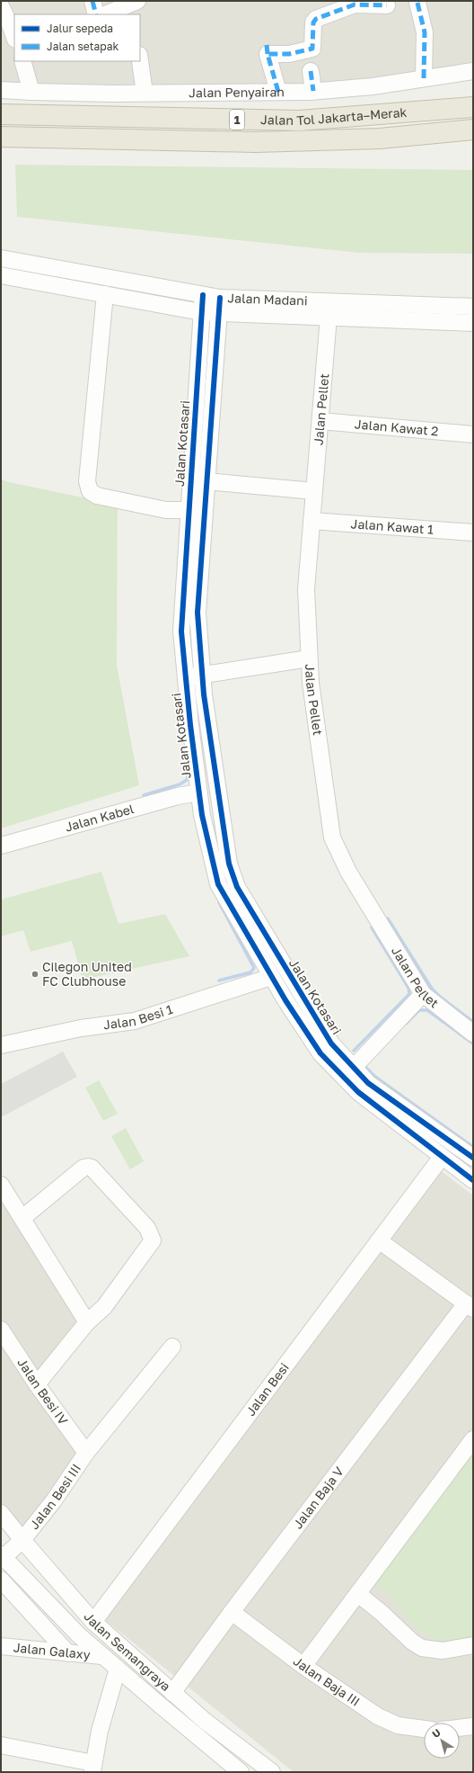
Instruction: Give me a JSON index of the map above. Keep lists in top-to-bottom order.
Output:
{
  "streets": {
    "highway": ["Jalan Tol Jakarta–Merak", "1"],
    "street": [
      "Jalan Penyairan",
      "Jalan Madani",
      "Jalan Pellet",
      "Jalan Kawat 2",
      "Jalan Kotasari",
      "Jalan Kawat 1",
      "Jalan Kabel",
      "Jalan Besi 1",
      "Jalan Besi",
      "Jalan Besi IV",
      "Jalan Besi III",
      "Jalan Baja V",
      "Jalan Galaxy",
      "Jalan Semangraya",
      "Jalan Baja III"
    ]
  },
  "crossings": [
    ["Jalan Madani", "Jalan Pellet"],
    ["Jalan Madani", "Jalan Kotasari"],
    ["Jalan Pellet", "Jalan Kawat 2"],
    ["Jalan Pellet", "Jalan Kawat 1"],
    ["Jalan Kotasari", "Jalan Kabel"],
    ["Jalan Kotasari", "Jalan Besi 1"],
    ["Jalan Kotasari", "Jalan Besi"],
    ["Jalan Besi", "Jalan Semangraya"],
    ["Jalan Besi IV", "Jalan Besi III"],
    ["Jalan Besi III", "Jalan Semangraya"],
    ["Jalan Baja V", "Jalan Semangraya"],
    ["Jalan Baja V", "Jalan Baja III"],
    ["Jalan Galaxy", "Jalan Semangraya"]
  ],
  "places": ["Cilegon United FC Clubhouse"],
  "legend": ["Jalur sepeda", "Jalan setapak"],
  "north": "top left"
}
